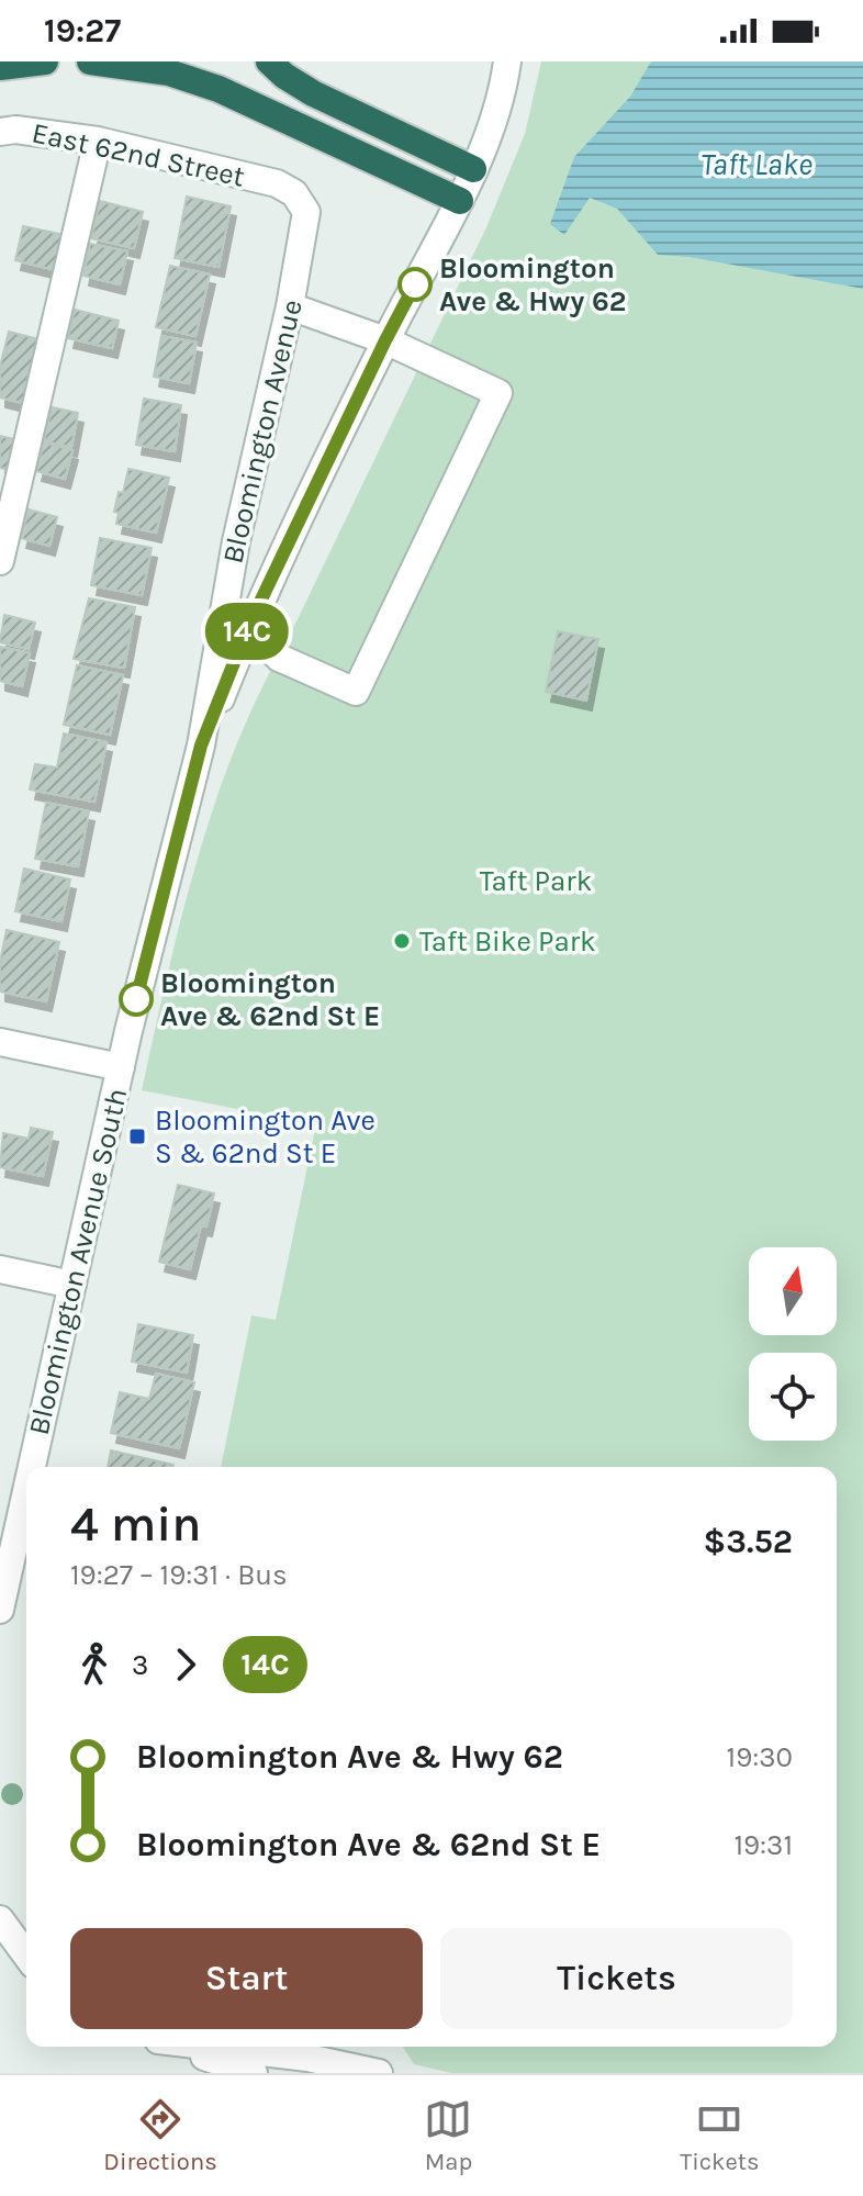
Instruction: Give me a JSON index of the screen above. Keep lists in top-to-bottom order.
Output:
{
  "streets": {
    "street": ["East 62nd Street", "Bloomington Avenue", "Bloomington Avenue South"]
  },
  "crossings": [
    ["East 62nd Street", "Bloomington Avenue"],
    ["Bloomington Avenue", "Bloomington Avenue South"]
  ],
  "water": ["Taft Lake"],
  "parks": ["Taft Park"],
  "places": {
    "other": ["Bloomington Ave & Hwy 62", "Taft Bike Park", "Bloomington Ave & 62nd St E"],
    "transit": ["Bloomington Ave S & 62nd St E"]
  },
  "lines": ["bus line 14C"],
  "north": "top",
  "page": {
    "status": "19:27",
    "on_map": "14C",
    "heading": ["4 min", "19:27 – 19:31 · Bus", "$3.52"],
    "legs": ["3", "14C"],
    "list": [
      {
        "name": "Bloomington Ave & Hwy 62",
        "value": "19:30"
      },
      {
        "name": "Bloomington Ave & 62nd St E",
        "value": "19:31"
      }
    ],
    "buttons": ["Start", "Tickets"],
    "tabs": ["Directions", "Map", "Tickets"]
  }
}
